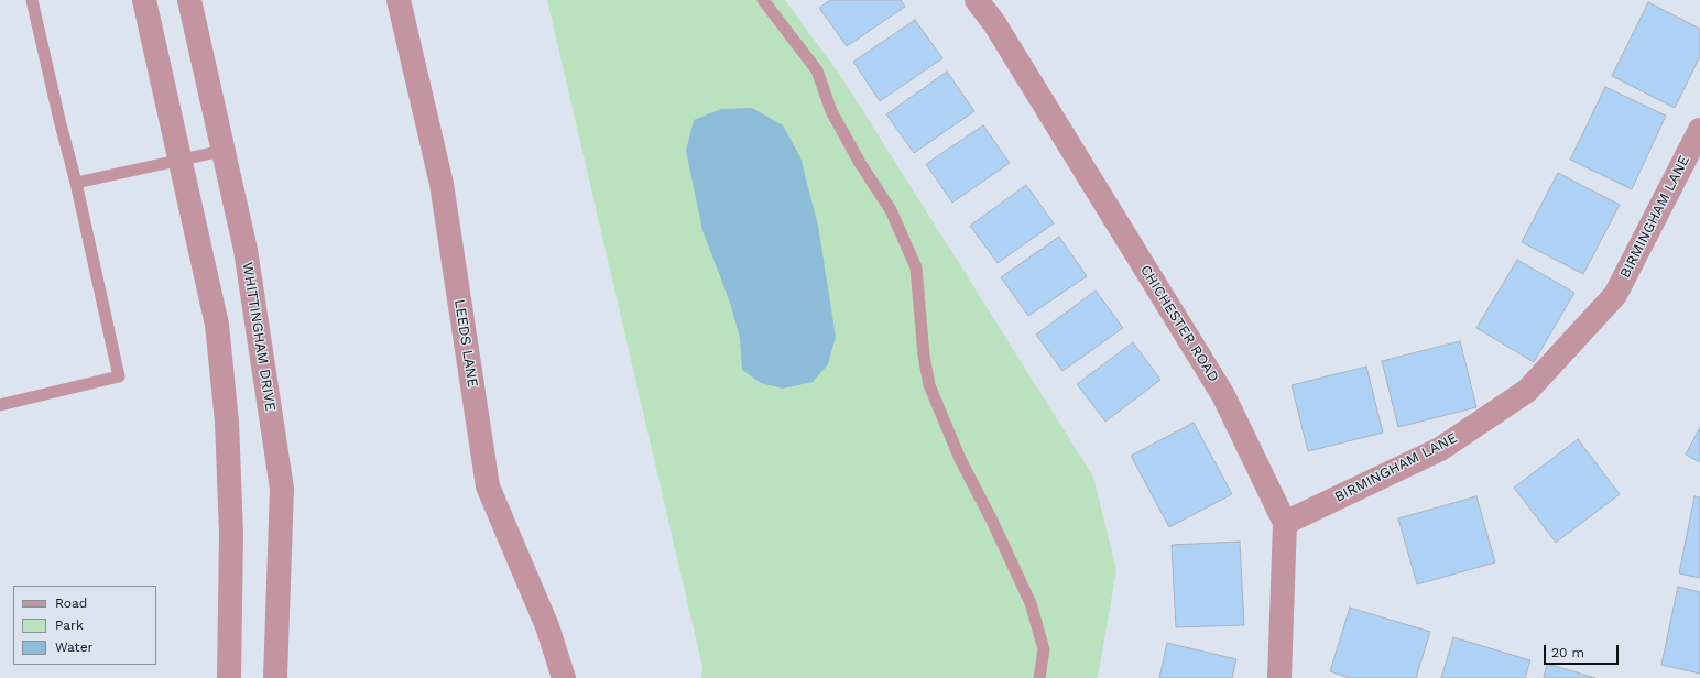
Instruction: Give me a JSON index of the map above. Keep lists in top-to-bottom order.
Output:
{
  "streets": {
    "street": [
      "BIRMINGHAM LANE",
      "CHICHESTER ROAD",
      "WHITTINGHAM DRIVE",
      "LEEDS LANE"
    ]
  },
  "crossings": [
    ["BIRMINGHAM LANE", "CHICHESTER ROAD"]
  ],
  "legend": ["Road", "Park", "Water"],
  "scale_bar": "20 m"
}
